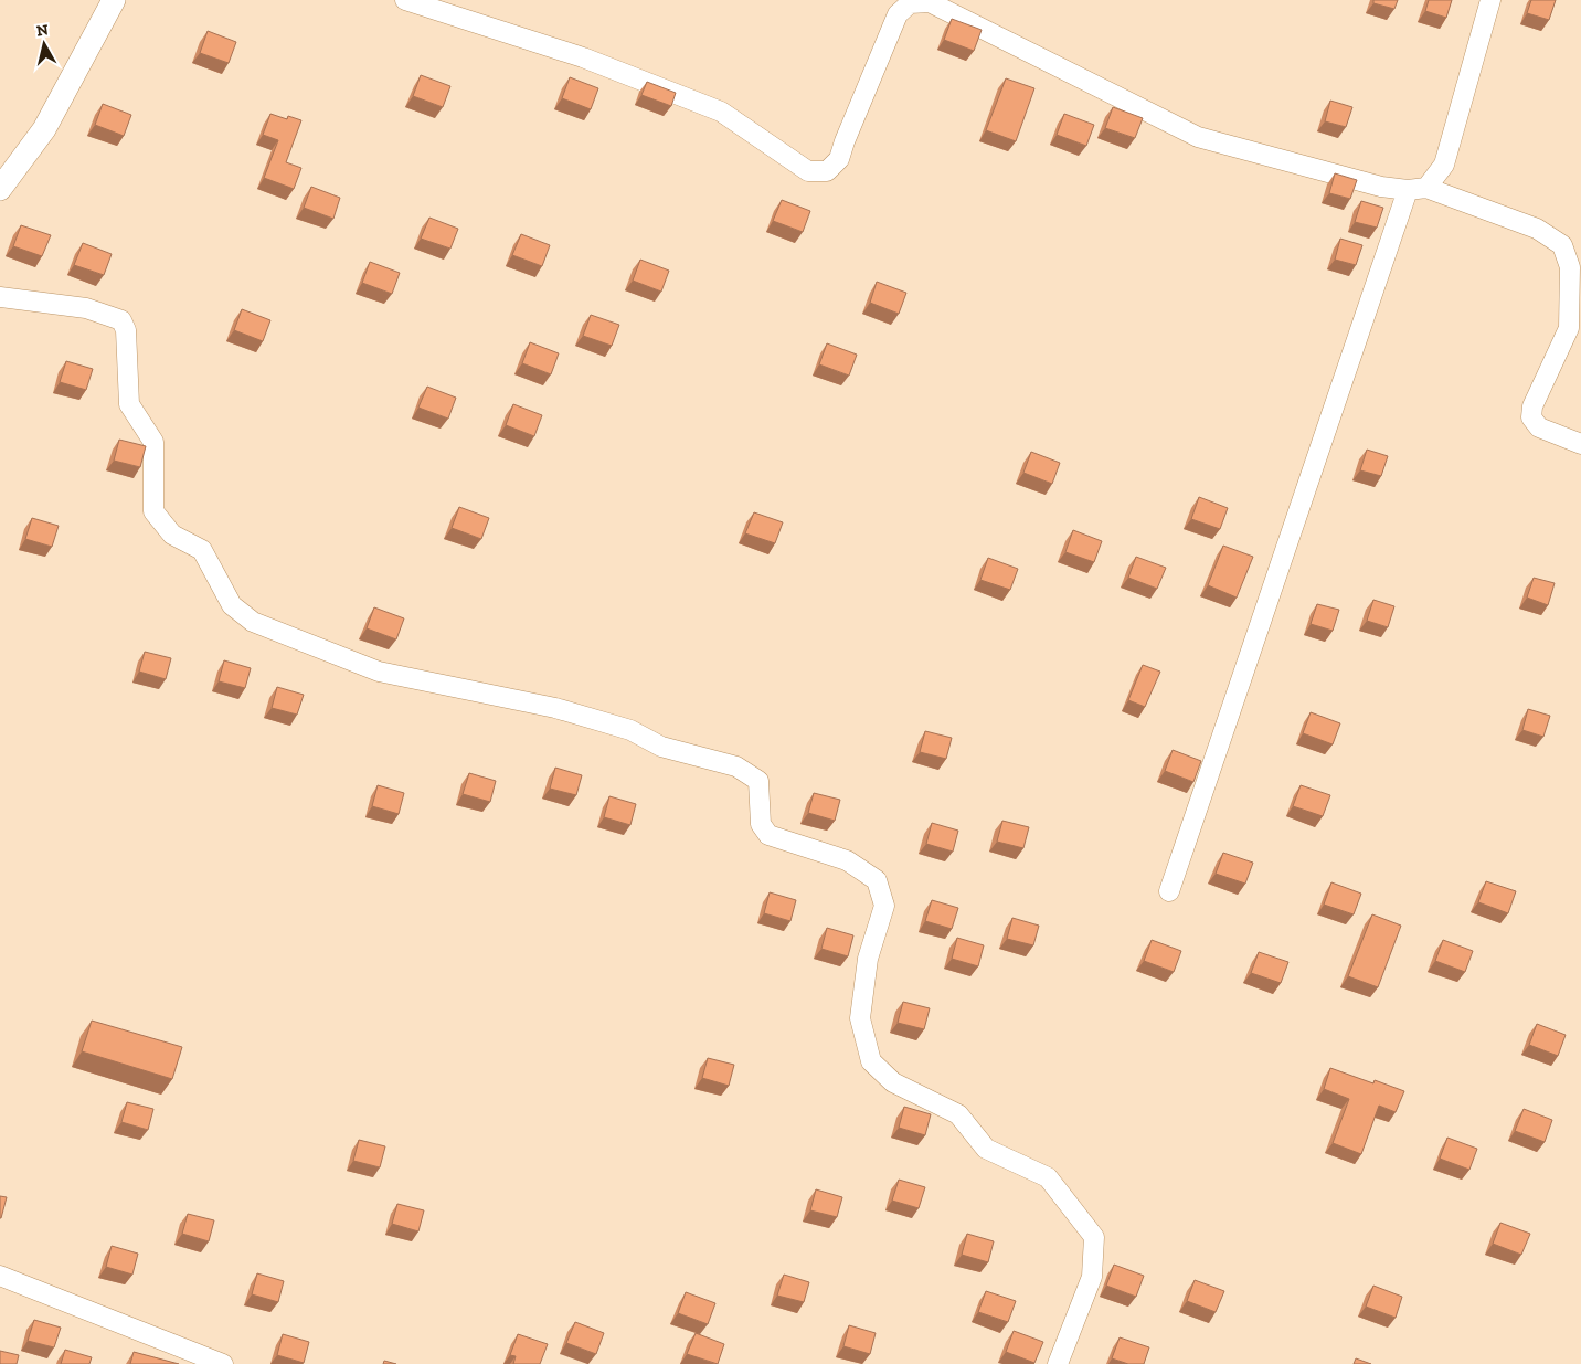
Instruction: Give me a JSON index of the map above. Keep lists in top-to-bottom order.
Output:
{
  "north": "top"
}
